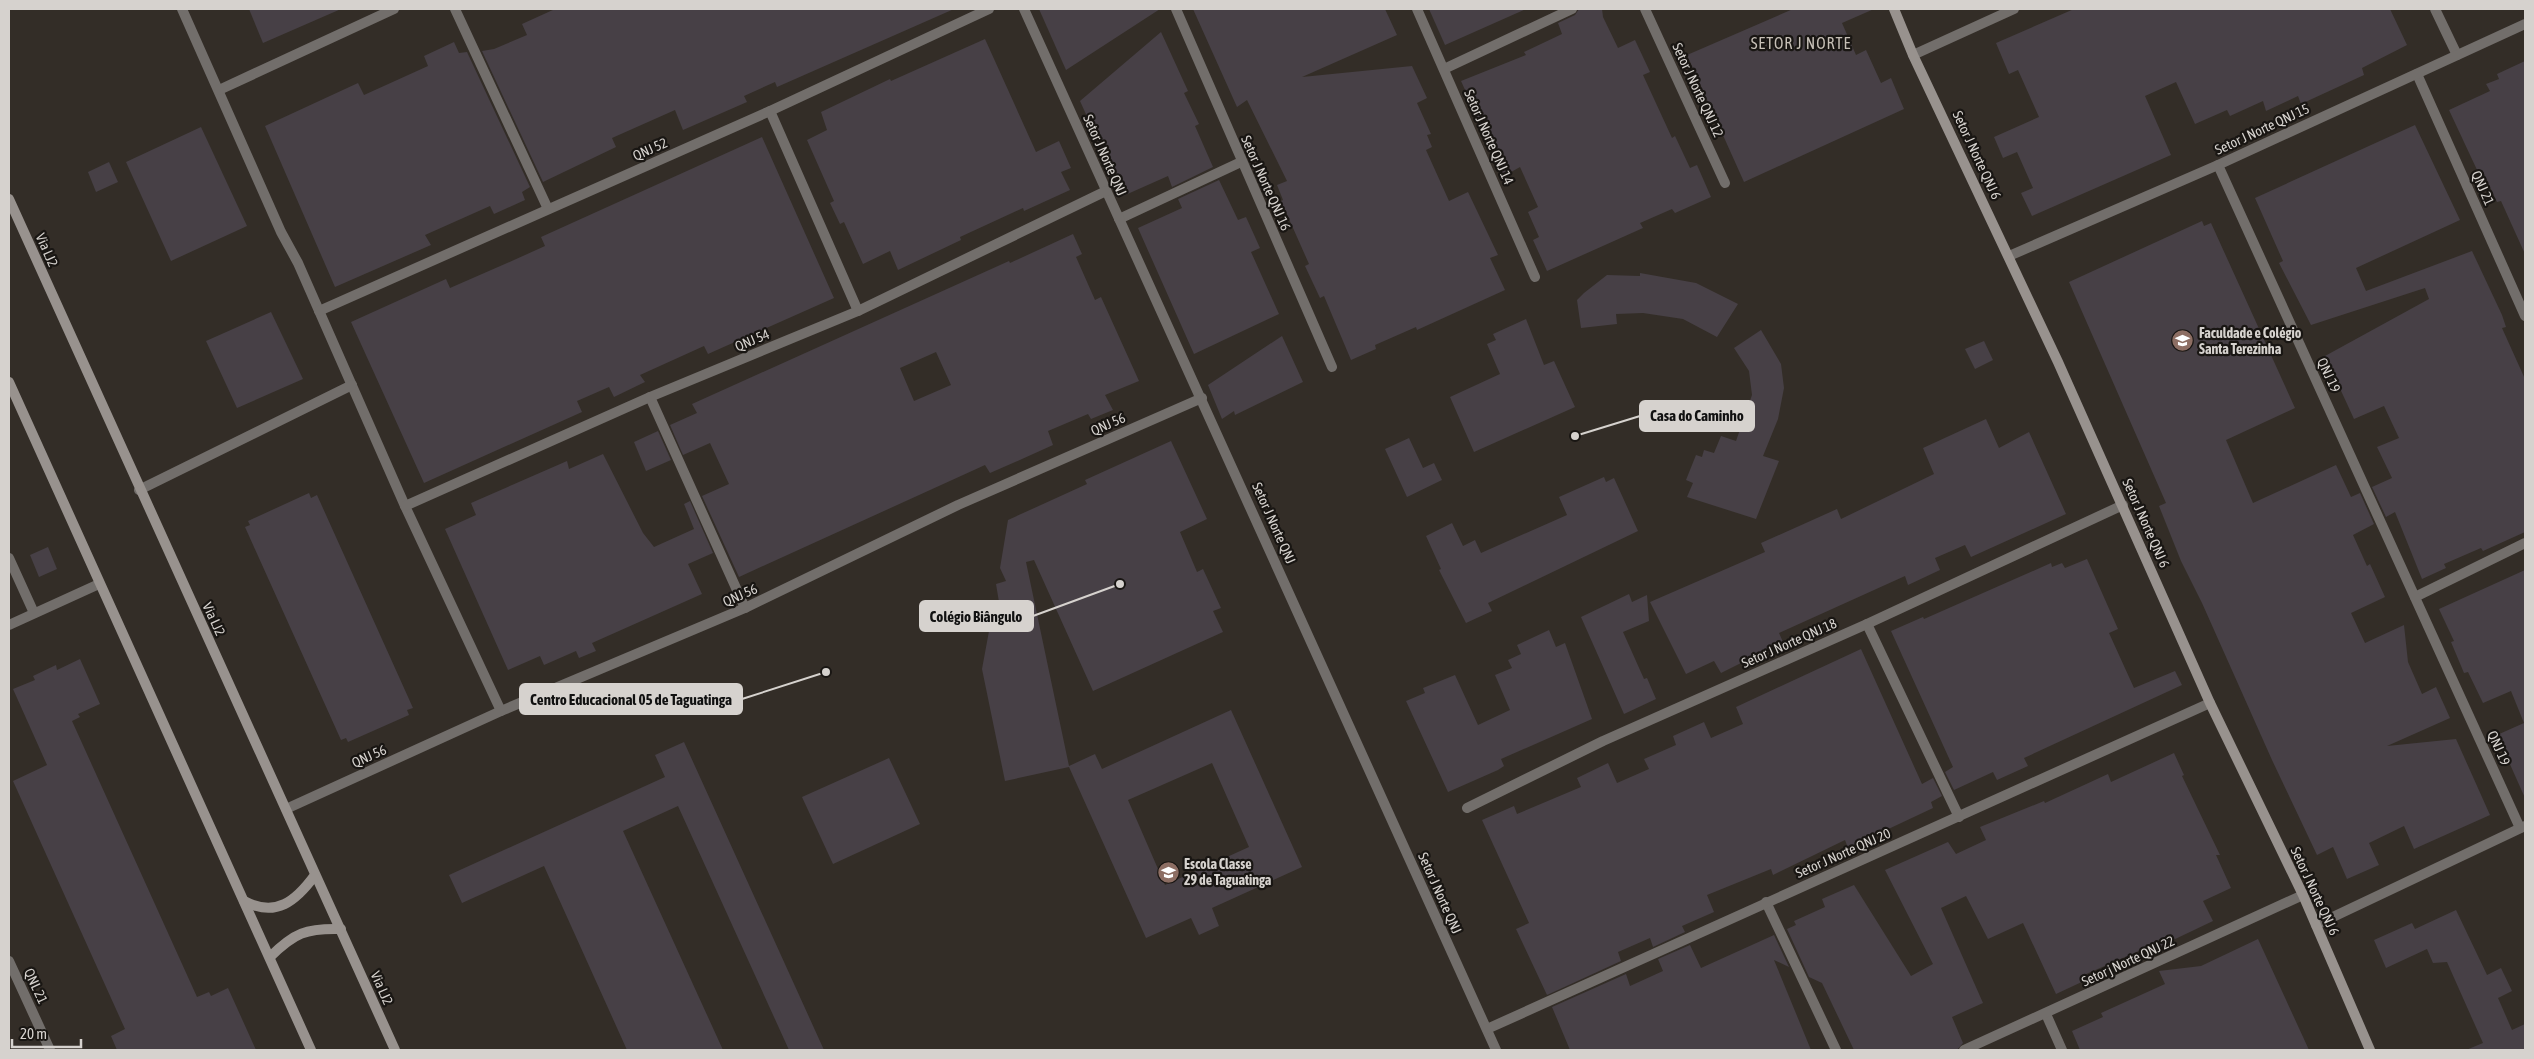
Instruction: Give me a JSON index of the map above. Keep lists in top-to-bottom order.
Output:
{
  "streets": {
    "main road": ["Setor J Norte QNJ 6", "Via LJ2"],
    "street": [
      "Setor J Norte QNJ 12",
      "Setor J Norte QNJ 15",
      "Setor J Norte QNJ 14",
      "QNJ 52",
      "Setor J Norte QNJ",
      "Setor J Norte QNJ 16",
      "QNJ 21",
      "QNJ 54",
      "QNJ 19",
      "QNJ 56",
      "Setor J Norte QNJ 18",
      "Setor J Norte QNJ 20",
      "Setor j Norte QNJ 22",
      "QNL 21"
    ]
  },
  "crossings": [
    ["Setor J Norte QNJ 15", "Setor J Norte QNJ 6"],
    ["Setor J Norte QNJ 15", "QNJ 21"],
    ["Setor J Norte QNJ 15", "QNJ 19"],
    ["Setor J Norte QNJ", "QNJ 54"],
    ["Setor J Norte QNJ", "QNJ 56"],
    ["Setor J Norte QNJ", "Setor J Norte QNJ 20"],
    ["Setor J Norte QNJ 6", "QNJ 19"],
    ["Setor J Norte QNJ 6", "Setor J Norte QNJ 18"],
    ["Setor J Norte QNJ 6", "Setor J Norte QNJ 20"],
    ["Setor J Norte QNJ 6", "Setor j Norte QNJ 22"],
    ["Via LJ2", "QNJ 56"]
  ],
  "districts": ["SETOR J NORTE"],
  "places": {
    "school or university": ["Faculdade e Colégio Santa Terezinha", "Escola Classe 29 de Taguatinga"],
    "other": ["Casa do Caminho", "Colégio Biângulo", "Centro Educacional 05 de Taguatinga"]
  },
  "scale_bar": "20 m"
}
